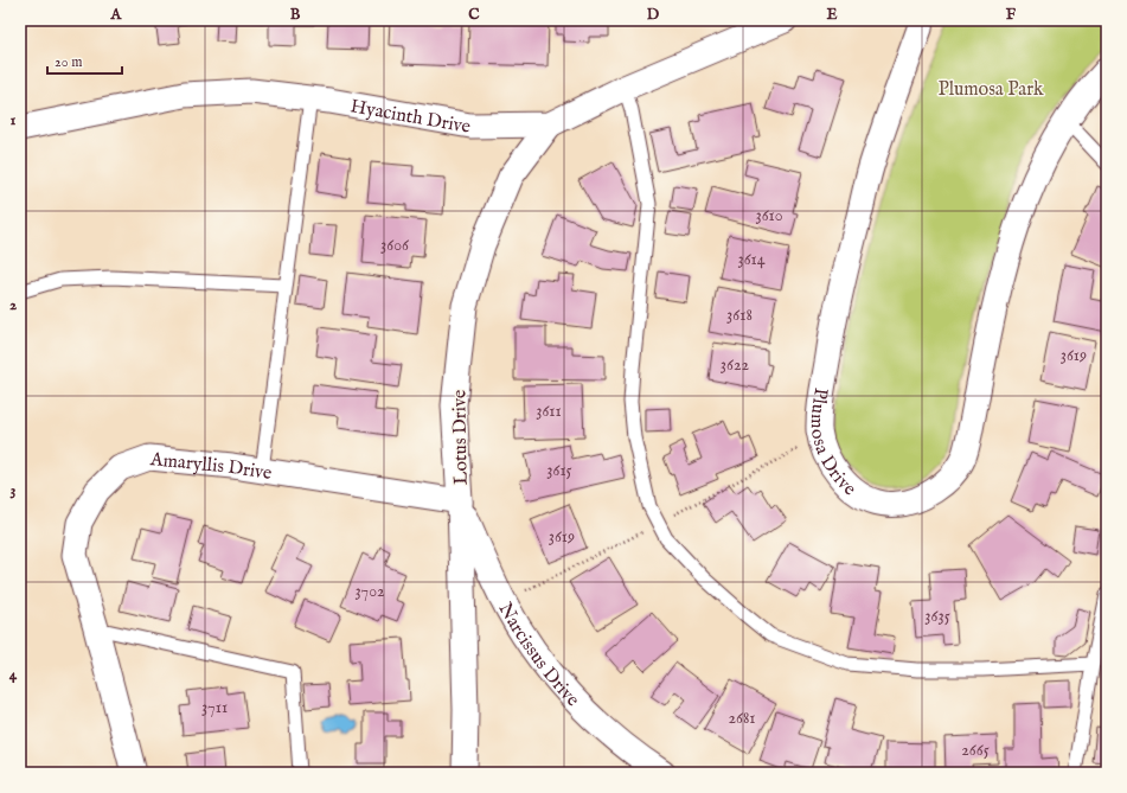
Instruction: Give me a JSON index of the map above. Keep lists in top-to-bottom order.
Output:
{
  "streets": {
    "street": [
      "Hyacinth Drive",
      "Lotus Drive",
      "Plumosa Drive",
      "Amaryllis Drive",
      "Narcissus Drive"
    ]
  },
  "crossings": [
    ["Hyacinth Drive", "Lotus Drive"],
    ["Lotus Drive", "Amaryllis Drive"],
    ["Lotus Drive", "Narcissus Drive"],
    ["Amaryllis Drive", "Narcissus Drive"]
  ],
  "parks": ["Plumosa Park"],
  "house_numbers": [
    "3610",
    "3606",
    "3614",
    "3618",
    "3619",
    "3622",
    "3611",
    "3615",
    "3619",
    "3702",
    "3635",
    "3711",
    "2681",
    "2665"
  ],
  "scale_bar": "20 m",
  "grid": {
    "columns": [
      "A",
      "B",
      "C",
      "D",
      "E",
      "F"
    ],
    "rows": [
      "1",
      "2",
      "3",
      "4"
    ]
  }
}
